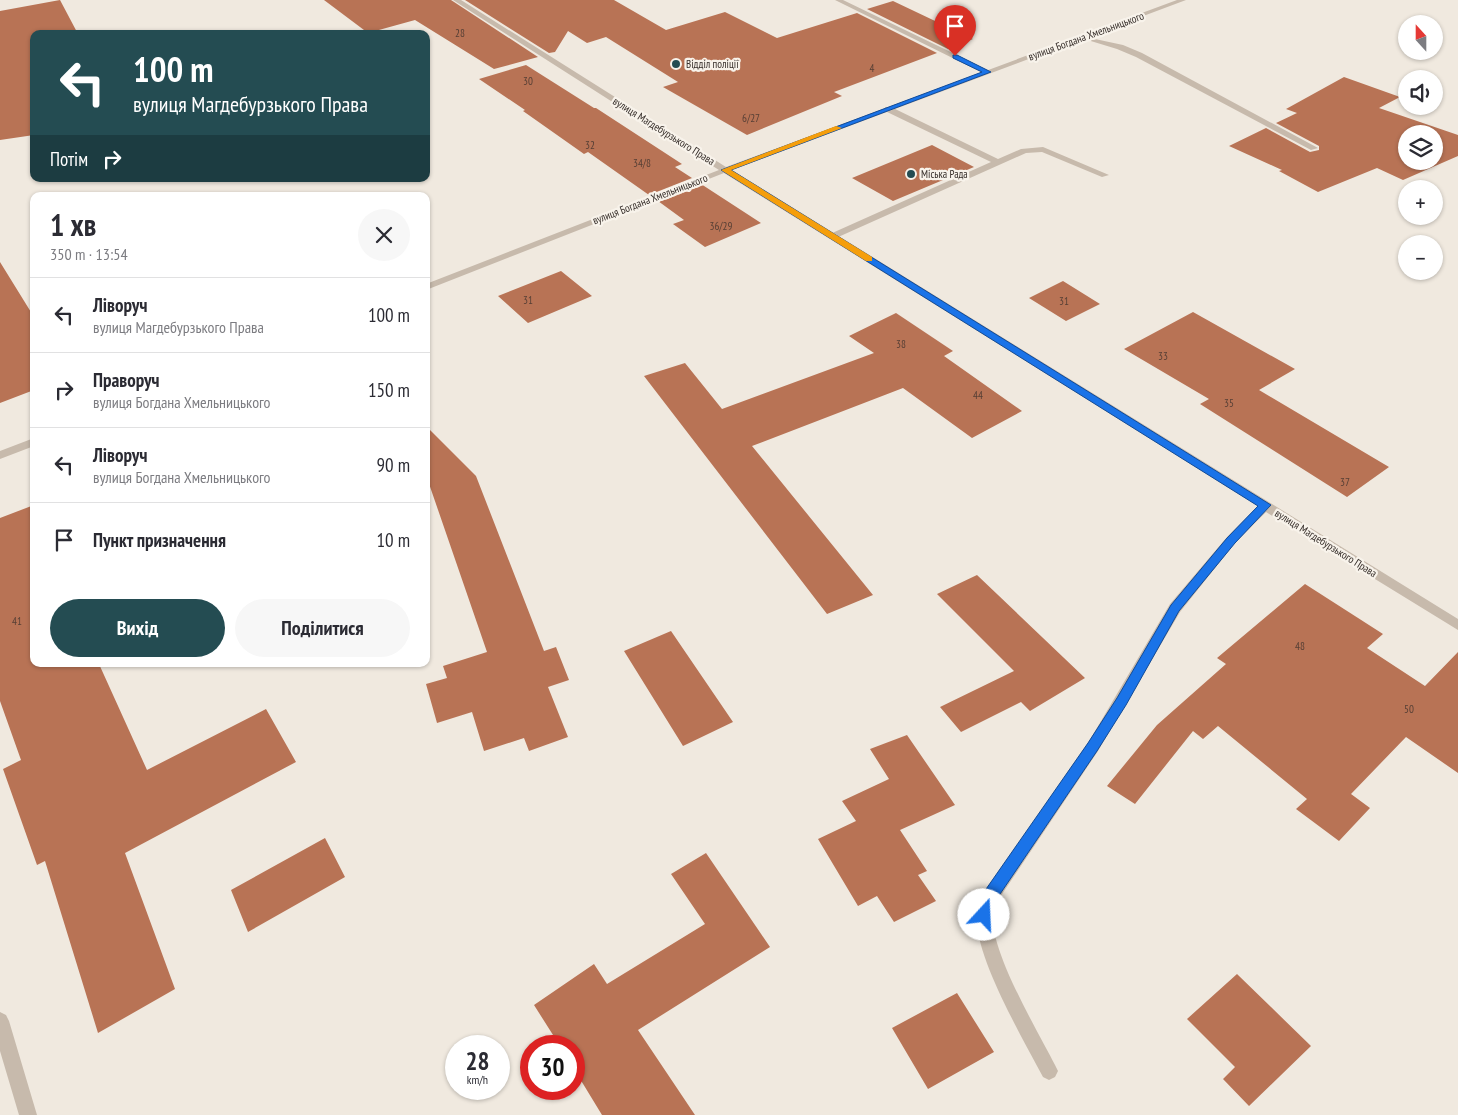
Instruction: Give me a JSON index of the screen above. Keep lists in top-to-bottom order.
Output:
{
  "streets": {
    "street": ["вулиця Богдана Хмельницького", "вулиця Магдебурзького Права"]
  },
  "crossings": [
    ["вулиця Богдана Хмельницького", "вулиця Магдебурзького Права"]
  ],
  "places": ["Відділ поліції", "Міська Рада"],
  "house_numbers": [
    "28",
    "4",
    "30",
    "6/27",
    "32",
    "34/8",
    "36/29",
    "31",
    "31",
    "38",
    "33",
    "44",
    "35",
    "37",
    "41",
    "48",
    "50"
  ],
  "north": "top",
  "page": {
    "map_buttons": ["+", "−"],
    "turn": ["100 m", "вулиця Магдебурзького Права"],
    "then": "Потім",
    "heading": ["1 хв", "350 m · 13:54"],
    "list": [
      {
        "name": "Ліворуч",
        "note": "вулиця Магдебурзького Права",
        "value": "100 m"
      },
      {
        "name": "Праворуч",
        "note": "вулиця Богдана Хмельницького",
        "value": "150 m"
      },
      {
        "name": "Ліворуч",
        "note": "вулиця Богдана Хмельницького",
        "value": "90 m"
      },
      {
        "name": "Пункт призначення",
        "value": "10 m"
      }
    ],
    "buttons": ["Вихід", "Поділитися"],
    "speed": "28 km/h",
    "limit": "30"
  }
}
